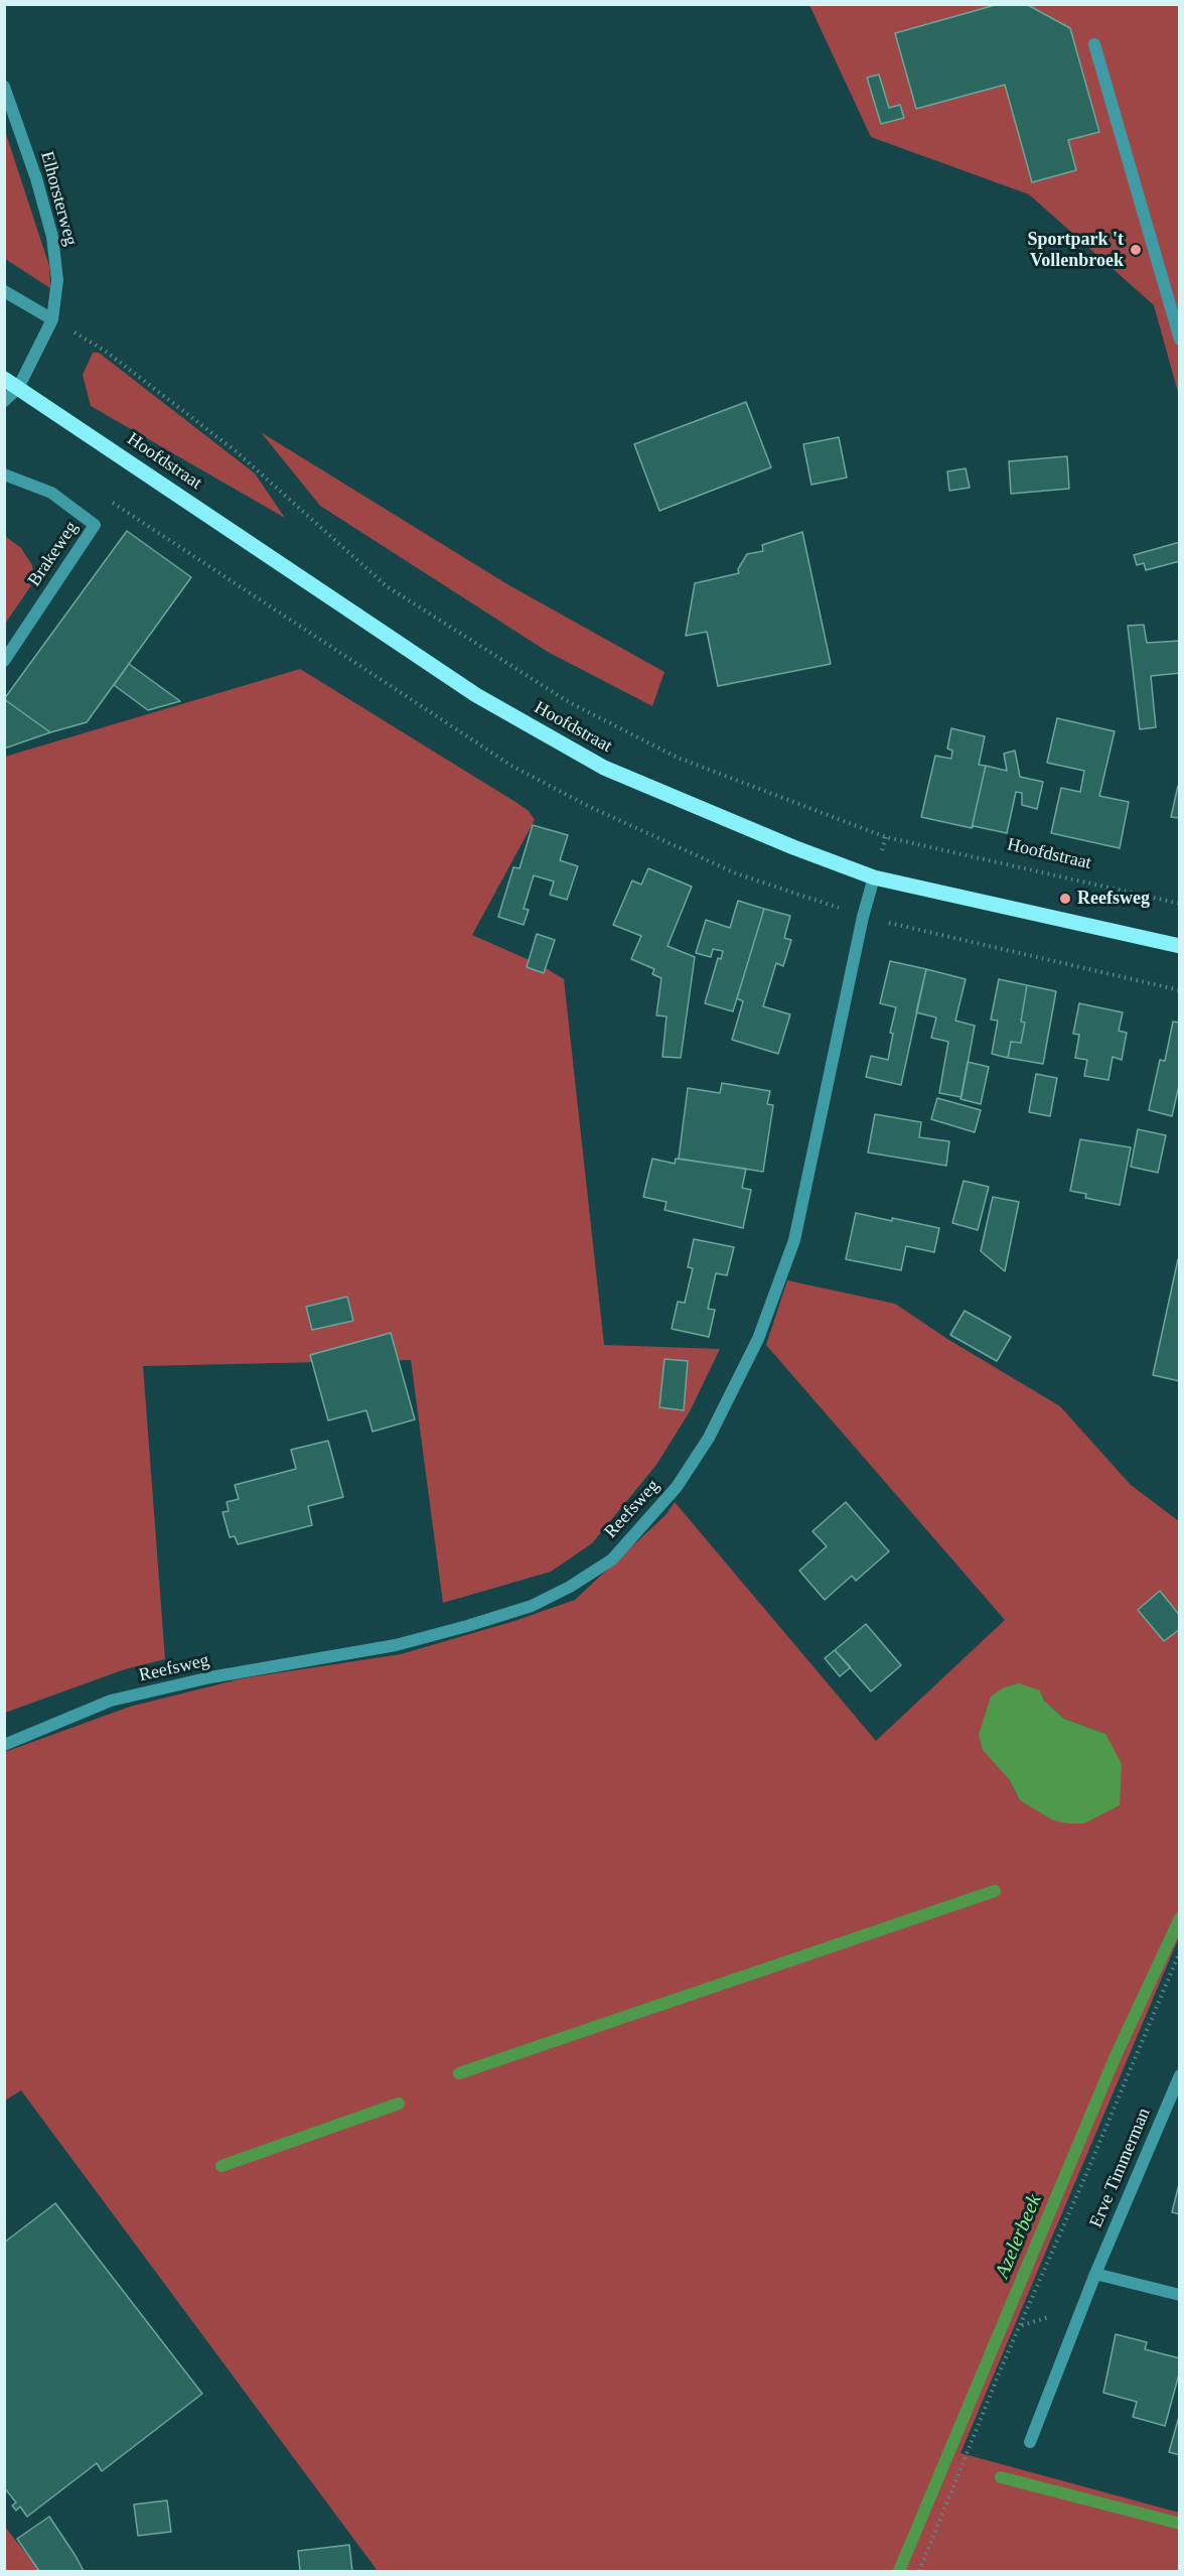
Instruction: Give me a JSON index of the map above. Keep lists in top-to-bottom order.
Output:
{
  "streets": {
    "main road": ["Hoofdstraat"],
    "street": [
      "Elhorsterweg",
      "Brakeweg",
      "Reefsweg",
      "Erve Timmerman"
    ]
  },
  "crossings": [
    ["Elhorsterweg", "Hoofdstraat"],
    ["Hoofdstraat", "Reefsweg"]
  ],
  "water": ["Azelerbeek"],
  "places": ["Sportpark 't Vollenbroek", "Reefsweg"]
}
